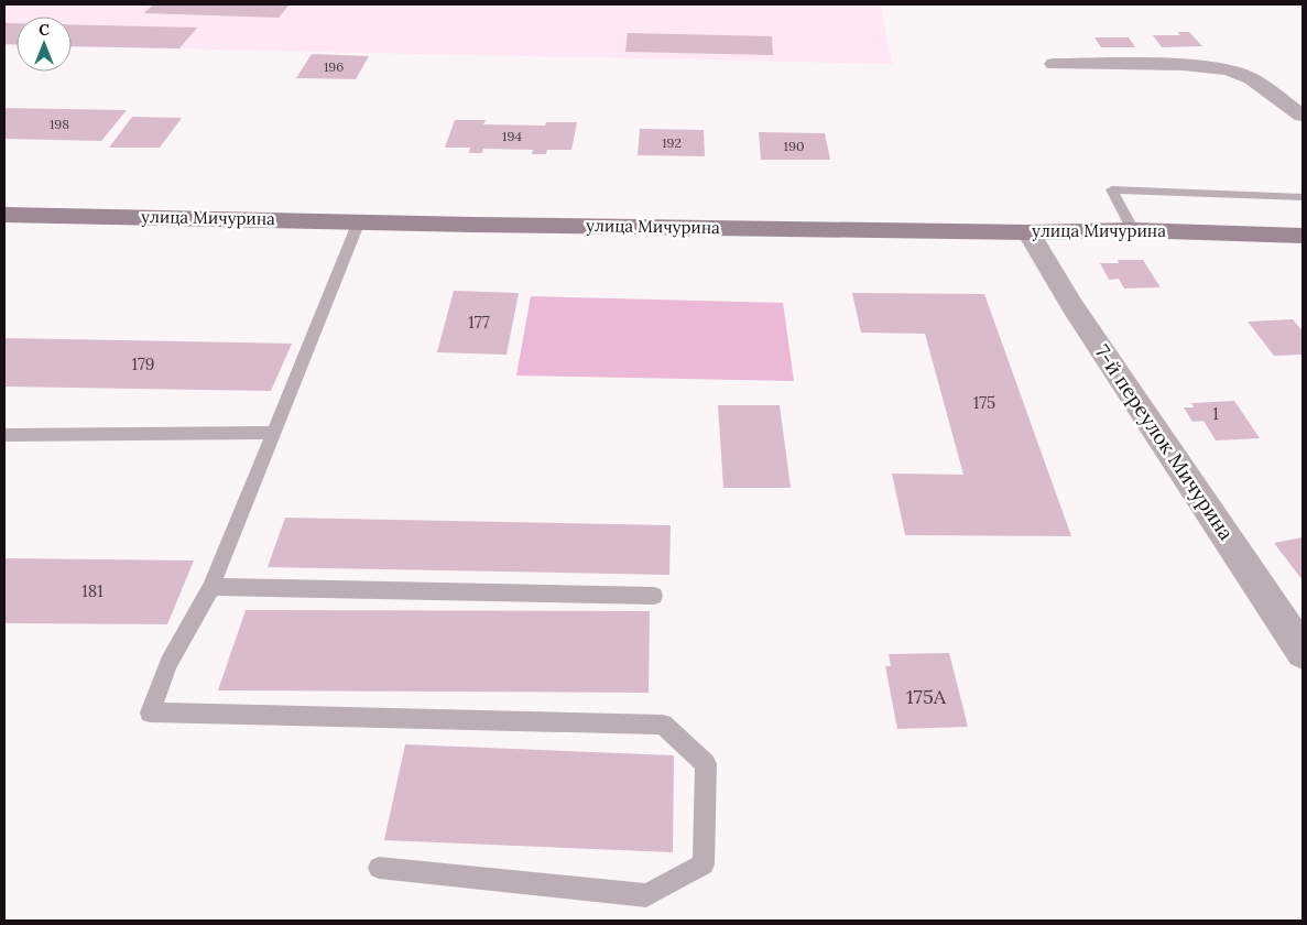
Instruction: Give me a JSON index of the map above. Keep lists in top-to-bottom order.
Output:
{
  "streets": {
    "main road": ["улица Мичурина"],
    "street": ["7-й переулок Мичурина"]
  },
  "crossings": [
    ["улица Мичурина", "7-й переулок Мичурина"]
  ],
  "house_numbers": [
    "196",
    "198",
    "194",
    "192",
    "190",
    "177",
    "179",
    "175",
    "1",
    "181",
    "175А"
  ],
  "north": "top"
}
